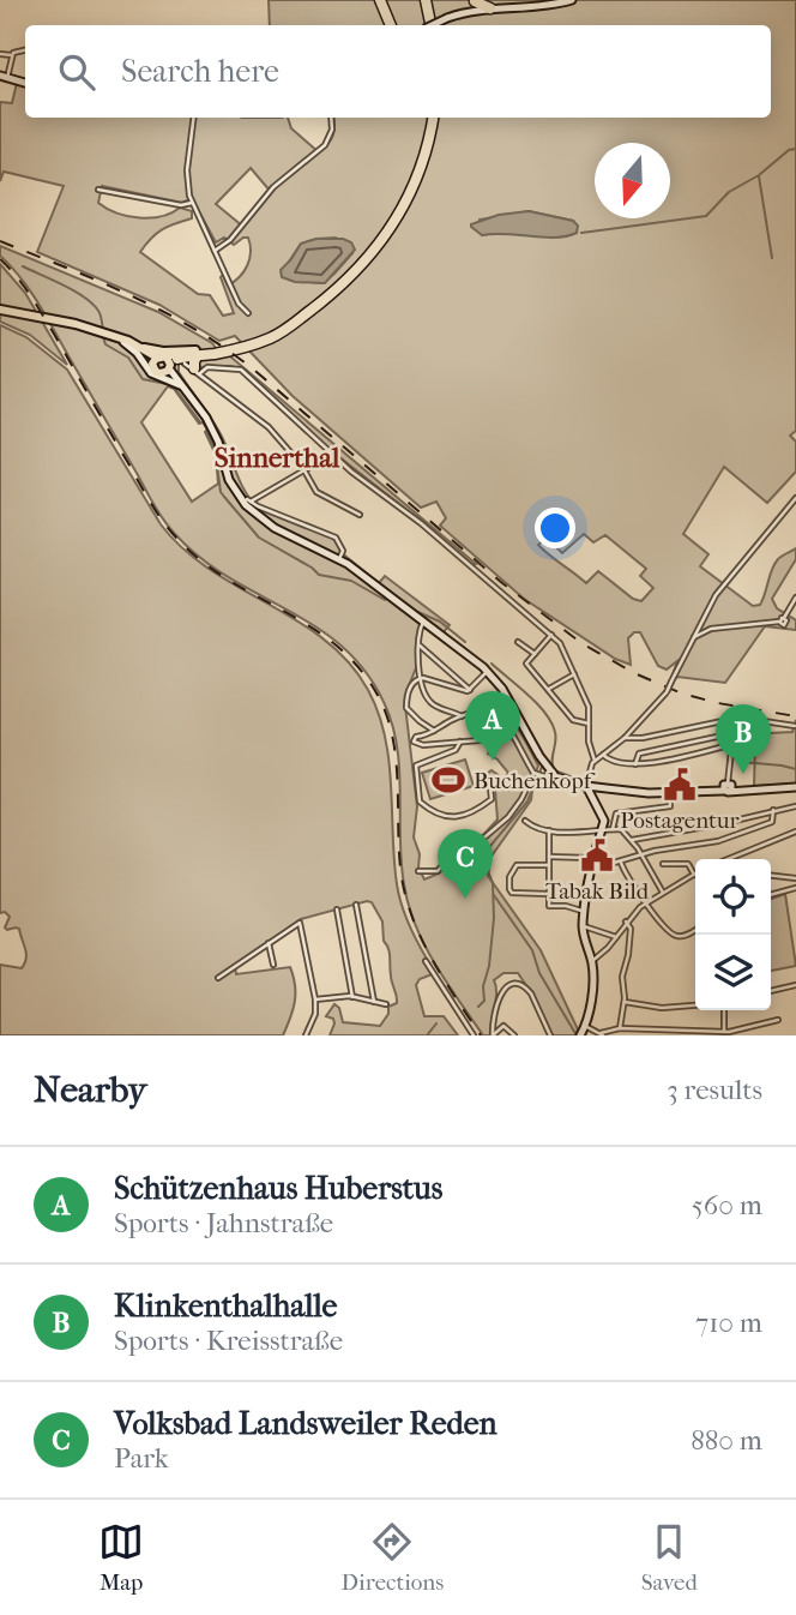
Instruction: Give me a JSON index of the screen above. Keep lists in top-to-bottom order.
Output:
{
  "districts": ["Sinnerthal"],
  "places": {
    "sports": ["Buchenkopf"],
    "public building": ["Postagentur", "Tabak Bild"]
  },
  "north": "bottom",
  "page": {
    "search": "Search here",
    "pins": ["A", "B", "C"],
    "heading": ["Nearby", "3 results"],
    "list": [
      {
        "mark": "A",
        "name": "Schützenhaus Huberstus",
        "note": "Sports · Jahnstraße",
        "value": "560 m"
      },
      {
        "mark": "B",
        "name": "Klinkenthalhalle",
        "note": "Sports · Kreisstraße",
        "value": "710 m"
      },
      {
        "mark": "C",
        "name": "Volksbad Landsweiler Reden",
        "note": "Park",
        "value": "880 m"
      }
    ],
    "nav": ["Map", "Directions", "Saved"]
  }
}
